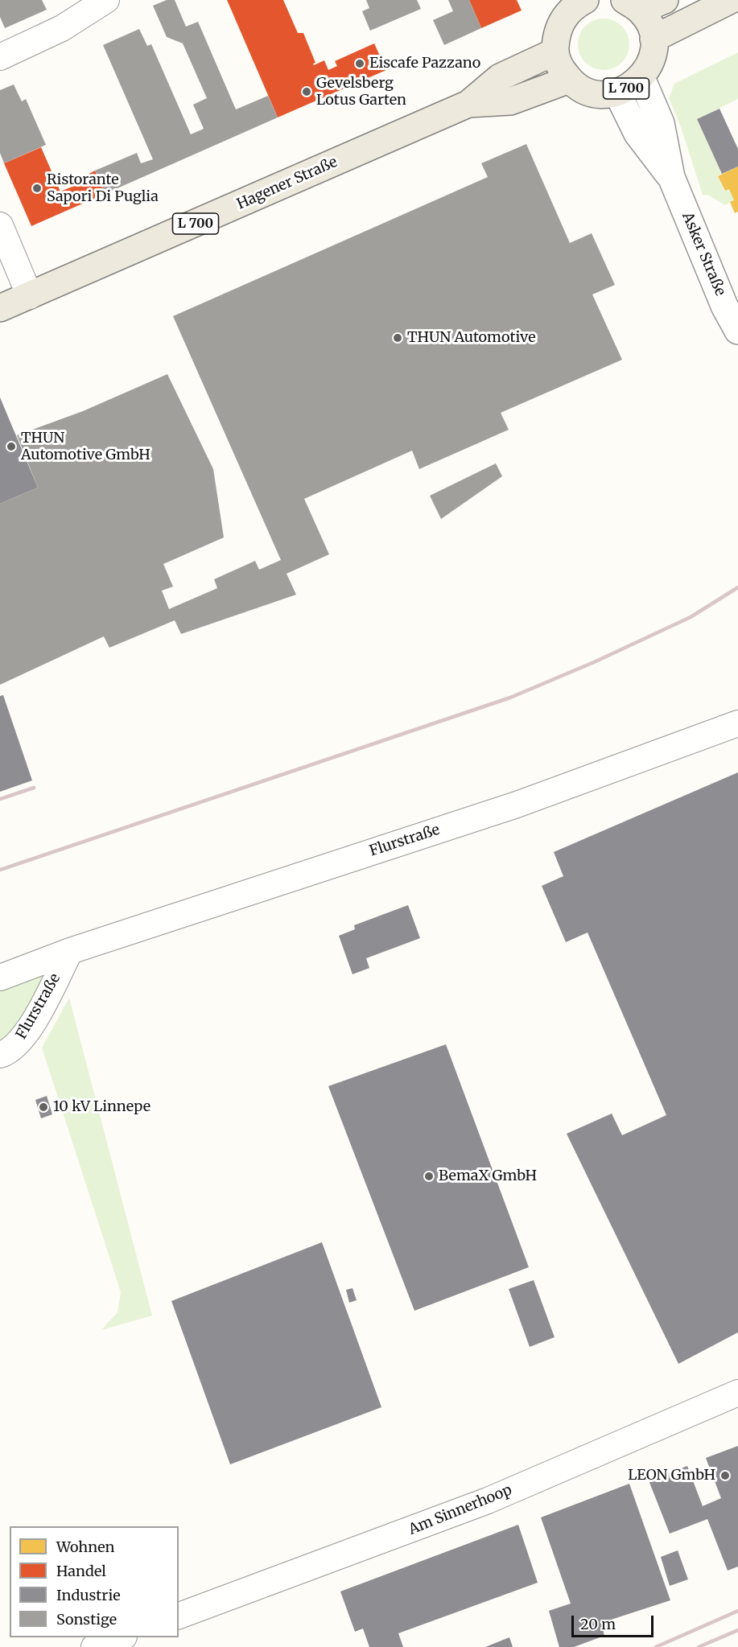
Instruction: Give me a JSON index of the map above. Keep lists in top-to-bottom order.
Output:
{
  "streets": {
    "main road": ["L 700", "Hagener Straße"],
    "street": ["Asker Straße", "Flurstraße", "Am Sinnerhoop"]
  },
  "crossings": [
    ["L 700", "Hagener Straße"],
    ["L 700", "Asker Straße"]
  ],
  "places": [
    "Eiscafe Pazzano",
    "Gevelsberg Lotus Garten",
    "Ristorante Sapori Di Puglia",
    "THUN Automotive",
    "THUN Automotive GmbH",
    "10 kV Linnepe",
    "BemaX GmbH",
    "LEON GmbH"
  ],
  "legend": [
    "Wohnen",
    "Handel",
    "Industrie",
    "Sonstige"
  ],
  "scale_bar": "20 m"
}
